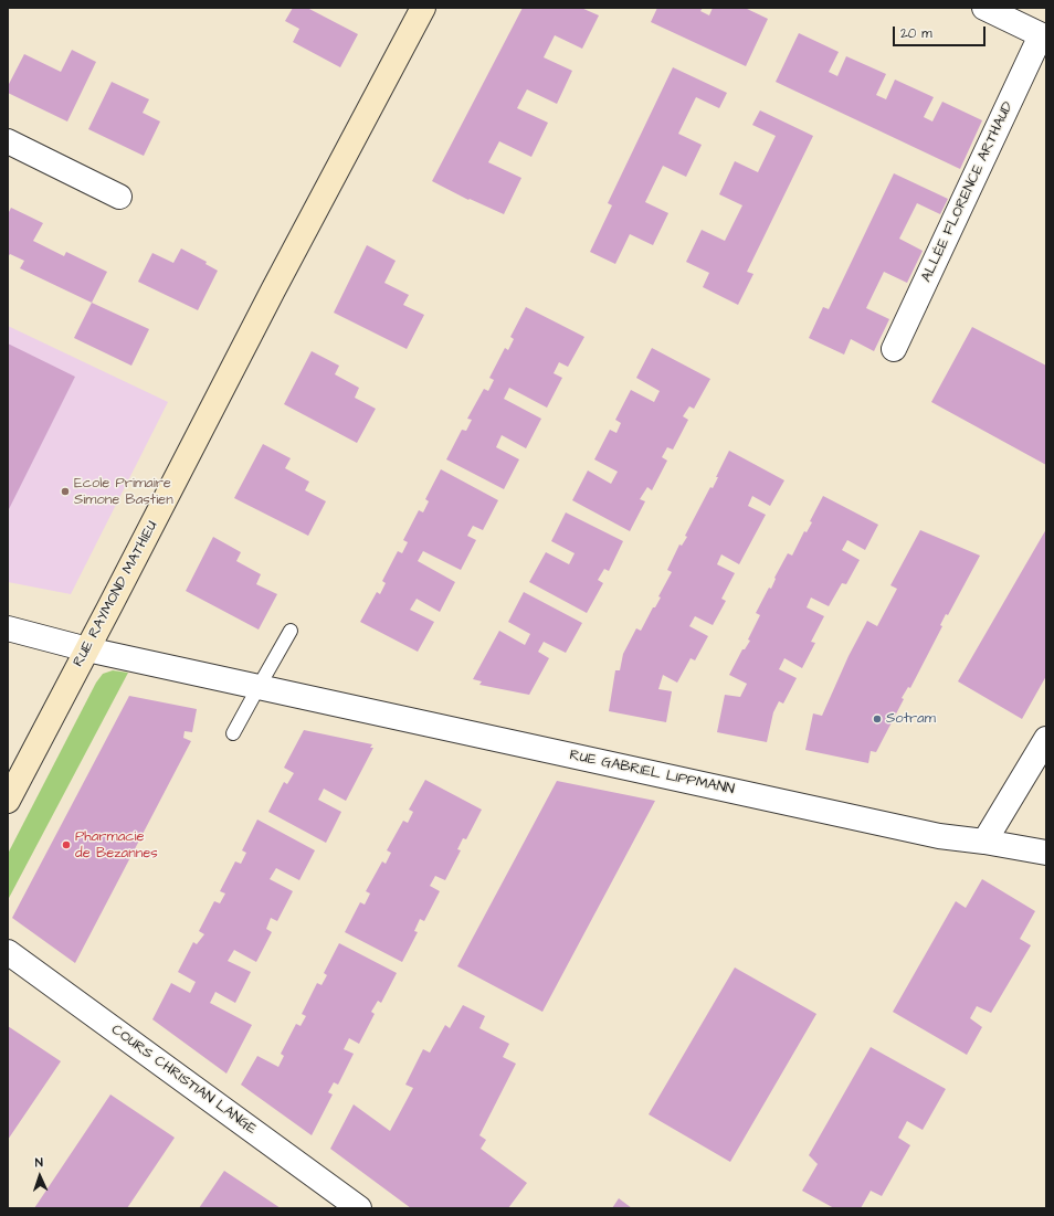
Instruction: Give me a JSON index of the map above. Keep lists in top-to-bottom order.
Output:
{
  "streets": {
    "street": [
      "ALLÉE FLORENCE ARTHAUD",
      "RUE RAYMOND MATHIEU",
      "RUE GABRIEL LIPPMANN",
      "COURS CHRISTIAN LANGE"
    ]
  },
  "crossings": [
    ["RUE RAYMOND MATHIEU", "RUE GABRIEL LIPPMANN"]
  ],
  "places": ["Ecole Primaire Simone Bastien", "Sotram", "Pharmacie de Bezannes"],
  "scale_bar": "20 m",
  "north": "top"
}
